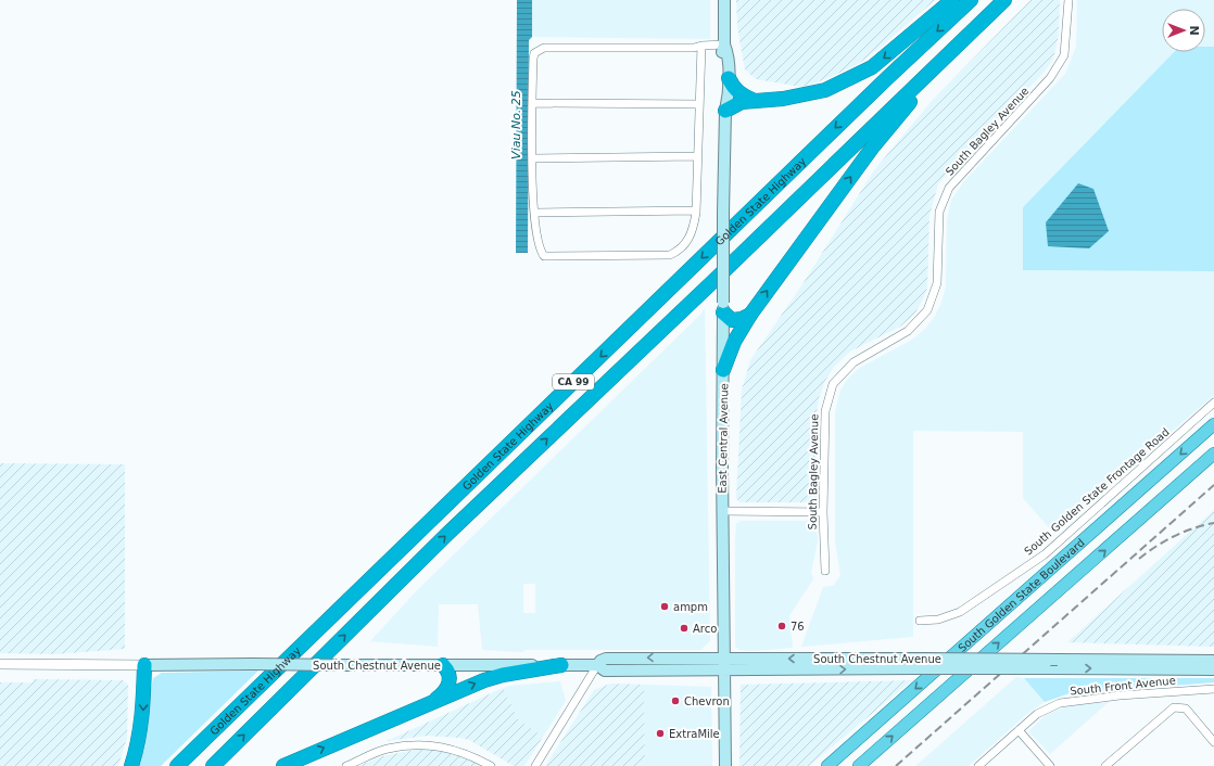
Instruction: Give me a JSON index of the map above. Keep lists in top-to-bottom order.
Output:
{
  "streets": {
    "highway": ["Golden State Highway", "CA 99"],
    "main road": ["East Central Avenue", "South Golden State Boulevard", "South Chestnut Avenue"],
    "street": ["South Bagley Avenue", "South Golden State Frontage Road", "South Front Avenue"]
  },
  "crossings": [
    ["East Central Avenue", "South Chestnut Avenue"]
  ],
  "water": ["Viau No. 25"],
  "places": [
    "ampm",
    "76",
    "Arco",
    "Chevron",
    "ExtraMile"
  ],
  "north": "right"
}
